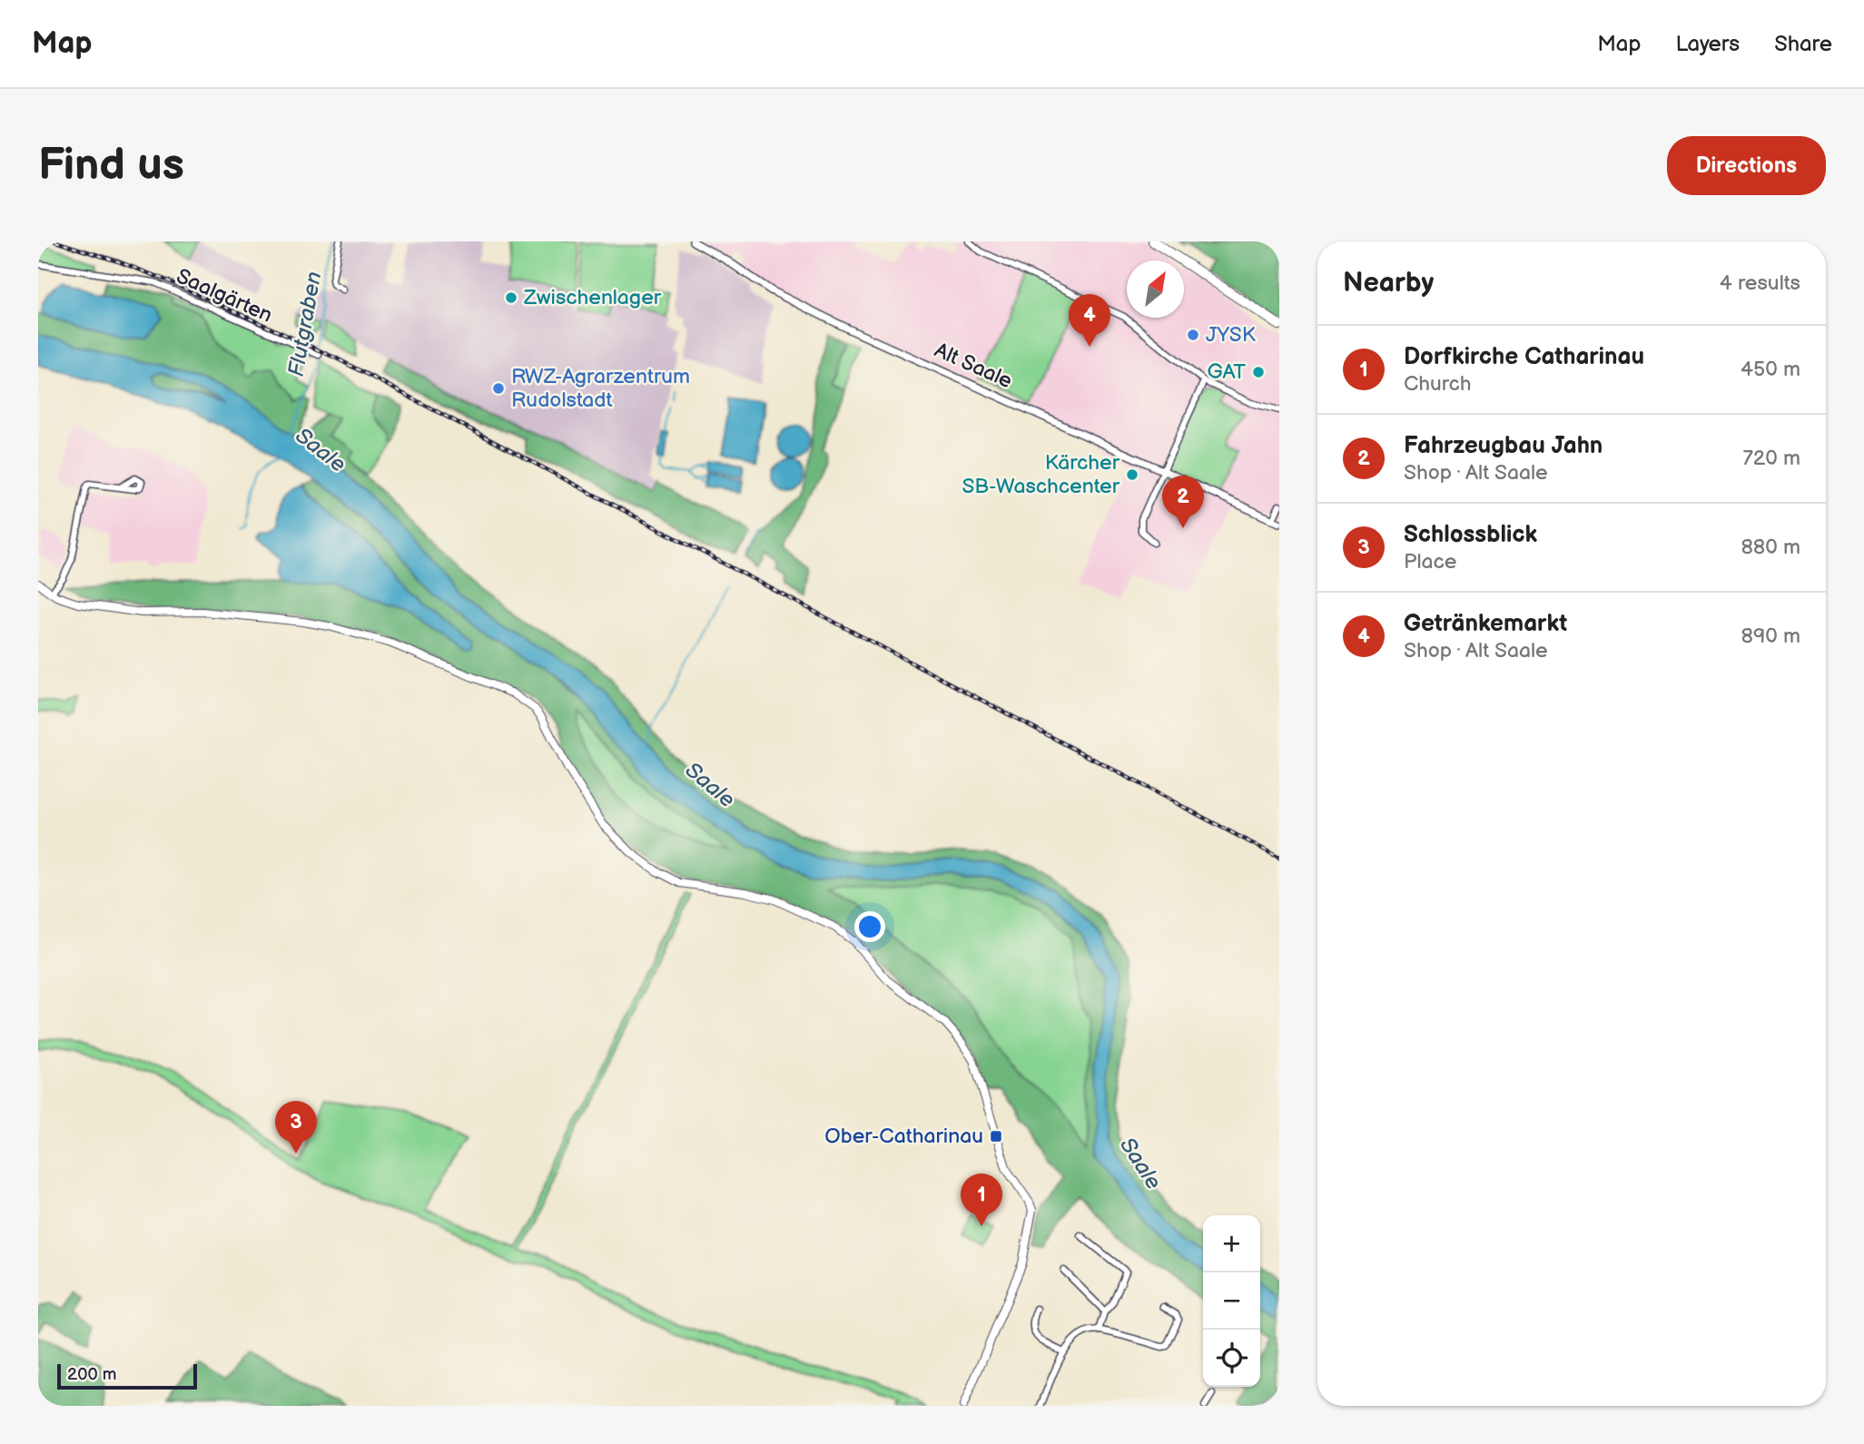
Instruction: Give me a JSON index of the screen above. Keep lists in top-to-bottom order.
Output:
{
  "streets": {
    "street": ["Saalgärten", "Alt Saale"]
  },
  "water": ["Flutgraben", "Saale"],
  "places": {
    "other": [
      "Zwischenlager",
      "JYSK",
      "GAT",
      "RWZ-Agrarzentrum Rudolstadt",
      "Kärcher SB-Waschcenter"
    ],
    "transit": ["Ober-Catharinau"]
  },
  "scale_bar": "200 m",
  "north": "top right",
  "page": {
    "header": "Map",
    "nav": ["Map", "Layers", "Share"],
    "buttons": "Directions",
    "title": "Find us",
    "heading": ["Nearby", "4 results"],
    "pins": [
      "4",
      "2",
      "3",
      "1"
    ],
    "list": [
      {
        "mark": "1",
        "name": "Dorfkirche Catharinau",
        "note": "Church",
        "value": "450 m"
      },
      {
        "mark": "2",
        "name": "Fahrzeugbau Jahn",
        "note": "Shop · Alt Saale",
        "value": "720 m"
      },
      {
        "mark": "3",
        "name": "Schlossblick",
        "note": "Place",
        "value": "880 m"
      },
      {
        "mark": "4",
        "name": "Getränkemarkt",
        "note": "Shop · Alt Saale",
        "value": "890 m"
      }
    ],
    "map_buttons": ["+", "−"],
    "scale": "200 m"
  }
}
